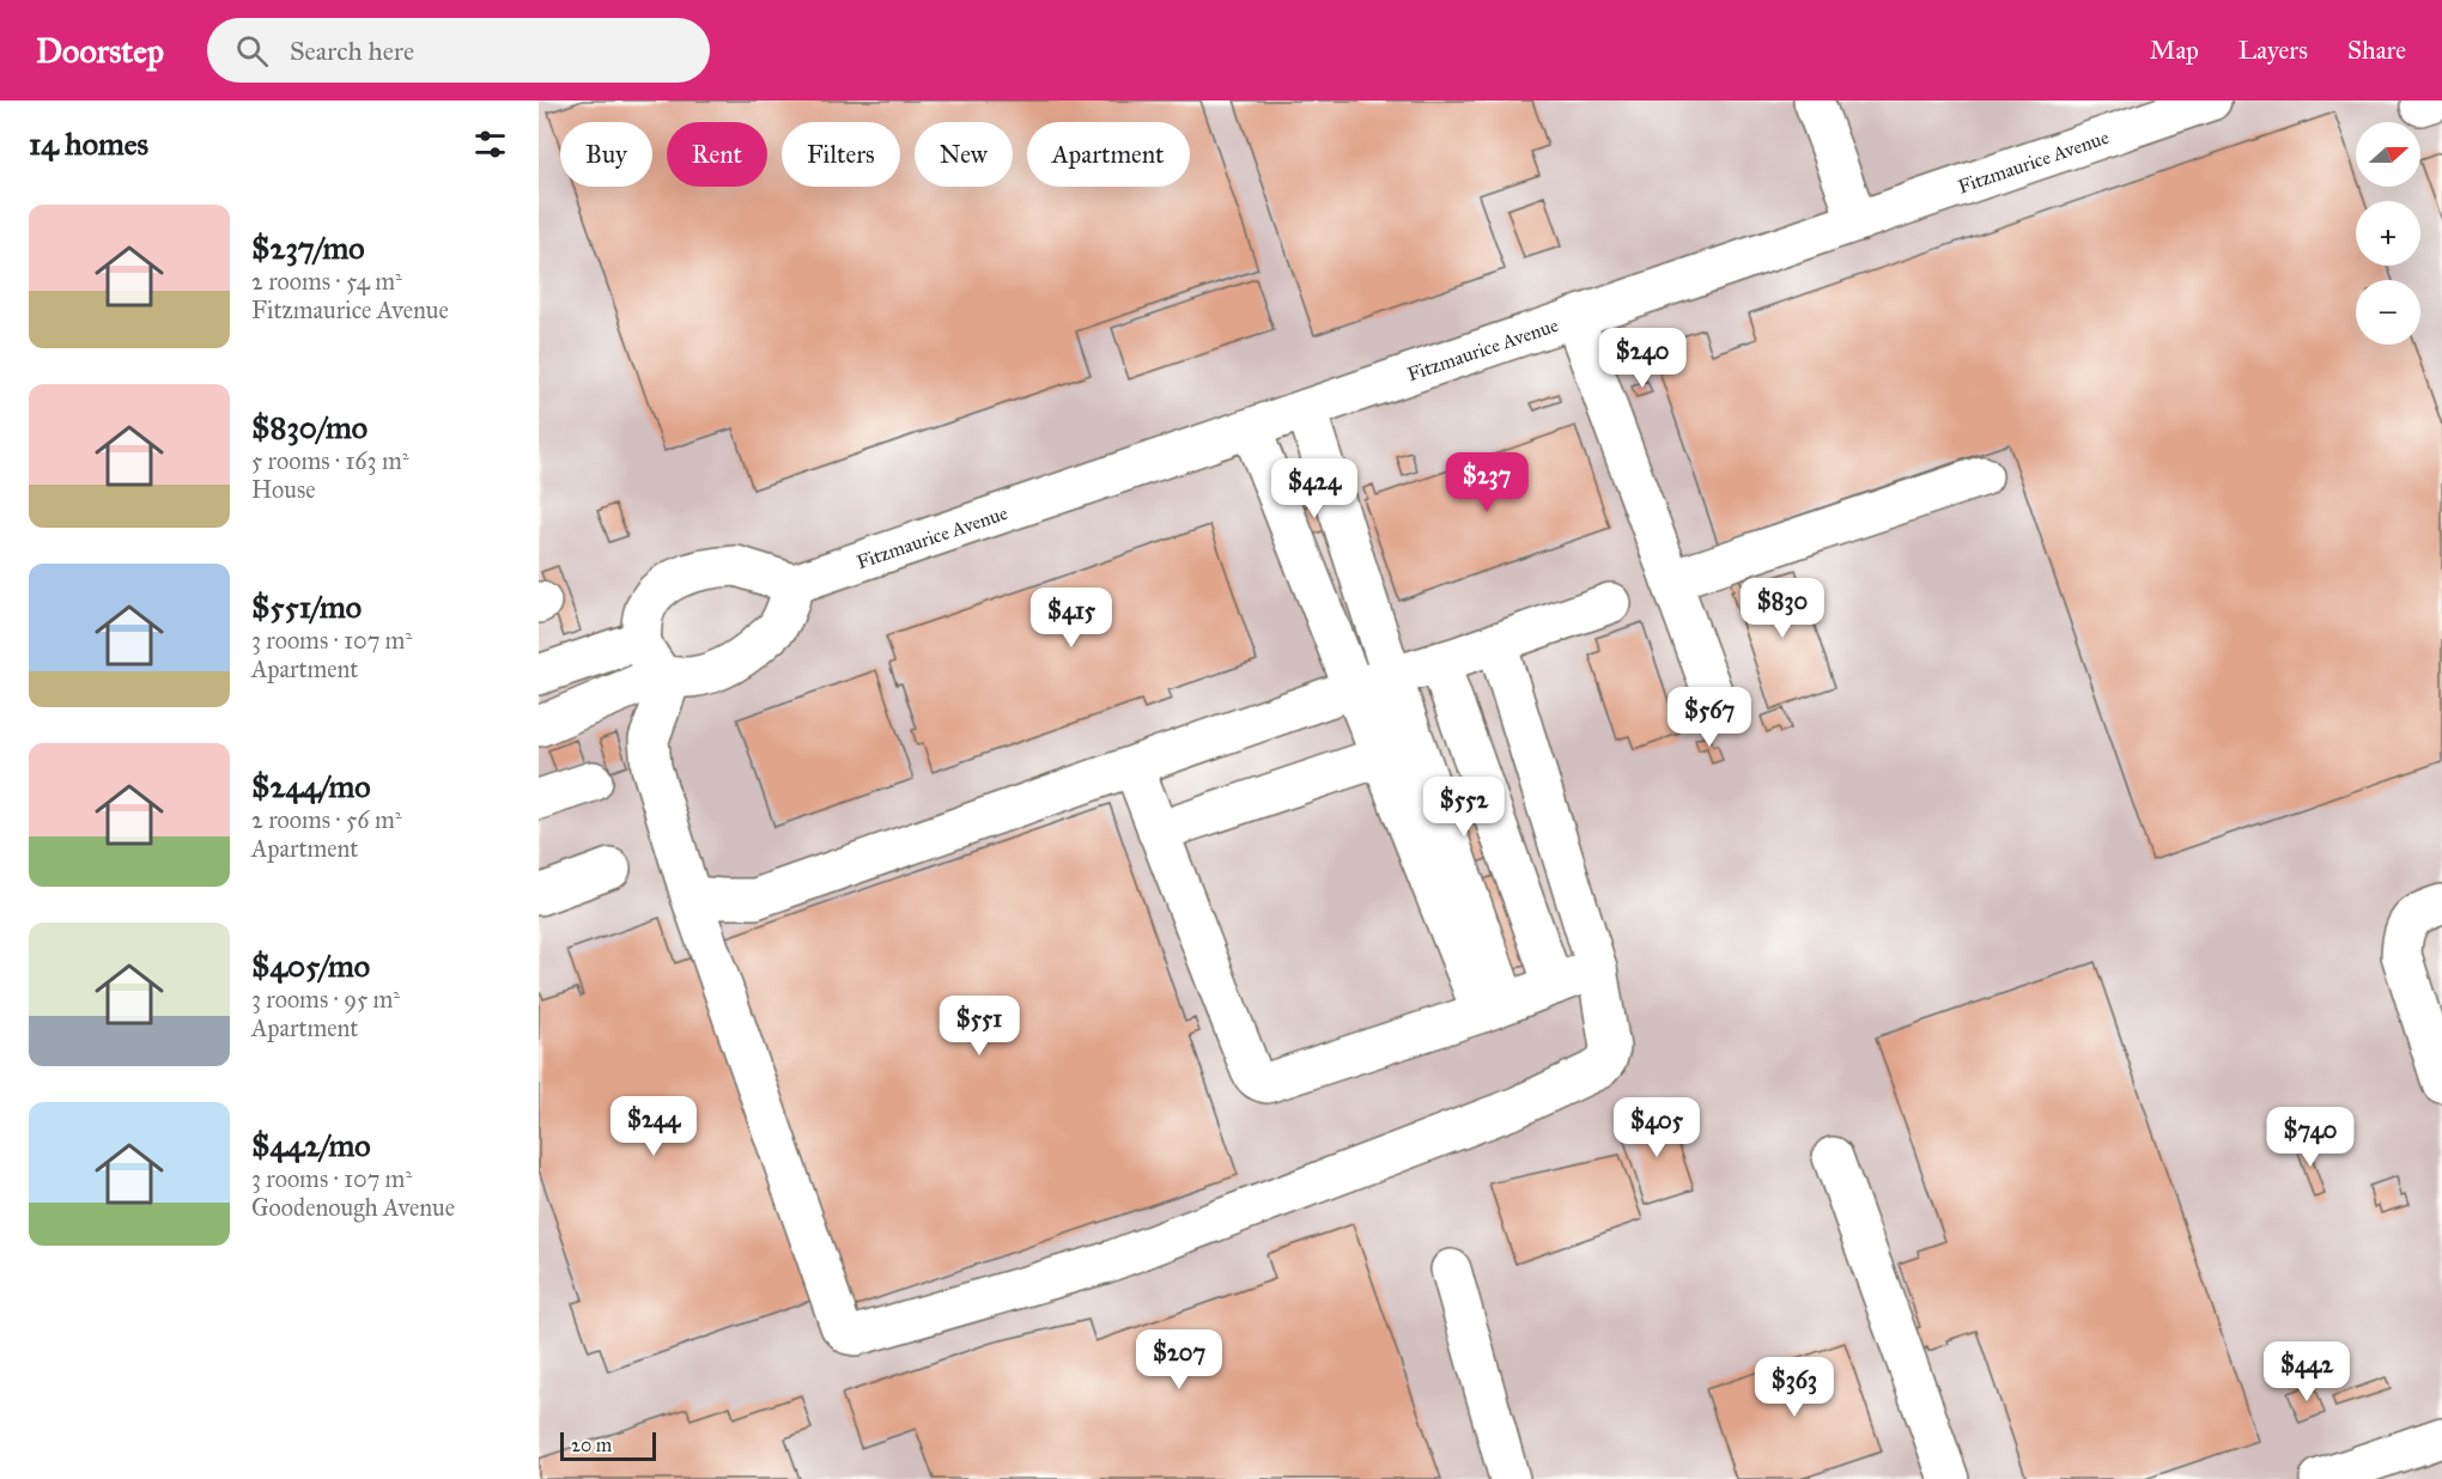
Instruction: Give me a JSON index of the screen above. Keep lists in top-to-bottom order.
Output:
{
  "streets": {
    "street": ["Fitzmaurice Avenue"]
  },
  "scale_bar": "20 m",
  "north": "right",
  "page": {
    "header": "Doorstep",
    "search": "Search here",
    "nav": ["Map", "Layers", "Share"],
    "heading": "14 homes",
    "map_buttons": ["+", "−"],
    "chip": [
      "Buy",
      "Rent",
      "Filters",
      "New",
      "Apartment"
    ],
    "list": [
      {
        "name": "$237/mo",
        "note": "2 rooms · 54 m² · Fitzmaurice Avenue"
      },
      {
        "name": "$830/mo",
        "note": "5 rooms · 163 m² · House"
      },
      {
        "name": "$551/mo",
        "note": "3 rooms · 107 m² · Apartment"
      },
      {
        "name": "$244/mo",
        "note": "2 rooms · 56 m² · Apartment"
      },
      {
        "name": "$405/mo",
        "note": "3 rooms · 95 m² · Apartment"
      },
      {
        "name": "$442/mo",
        "note": "3 rooms · 107 m² · Goodenough Avenue"
      }
    ],
    "price": [
      "$240",
      "$237",
      "$424",
      "$830",
      "$415",
      "$567",
      "$552",
      "$551",
      "$244",
      "$405",
      "$740",
      "$207",
      "$442",
      "$363"
    ],
    "scale": "20 m"
  }
}
